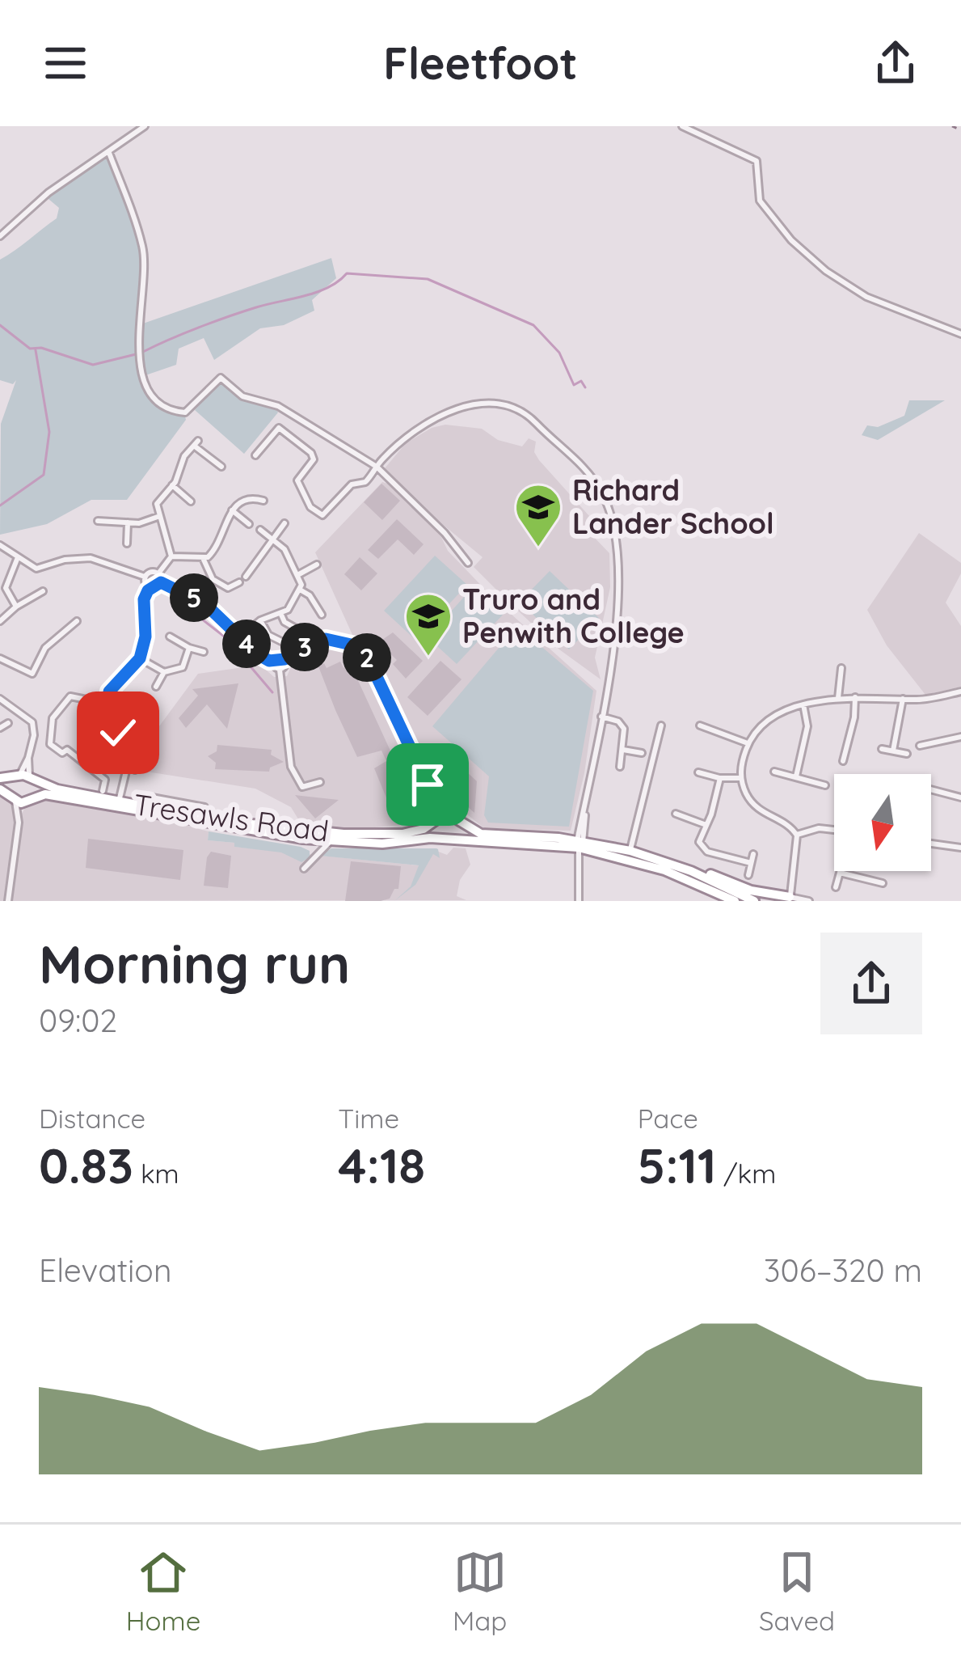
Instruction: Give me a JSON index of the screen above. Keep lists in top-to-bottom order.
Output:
{
  "streets": {
    "highway": ["Tresawls Road"]
  },
  "places": {
    "school or university": ["Richard Lander School", "Truro and Penwith College"]
  },
  "north": "bottom",
  "page": {
    "header": "Fleetfoot",
    "pins": [
      "5",
      "4",
      "3",
      "2"
    ],
    "heading": ["Morning run", "09:02"],
    "stats": [
      ["Distance", "0.83 km"],
      ["Time", "4:18"],
      ["Pace", "5:11 /km"]
    ],
    "chart": ["Elevation", "306–320 m"],
    "tabs": ["Home", "Map", "Saved"]
  }
}
